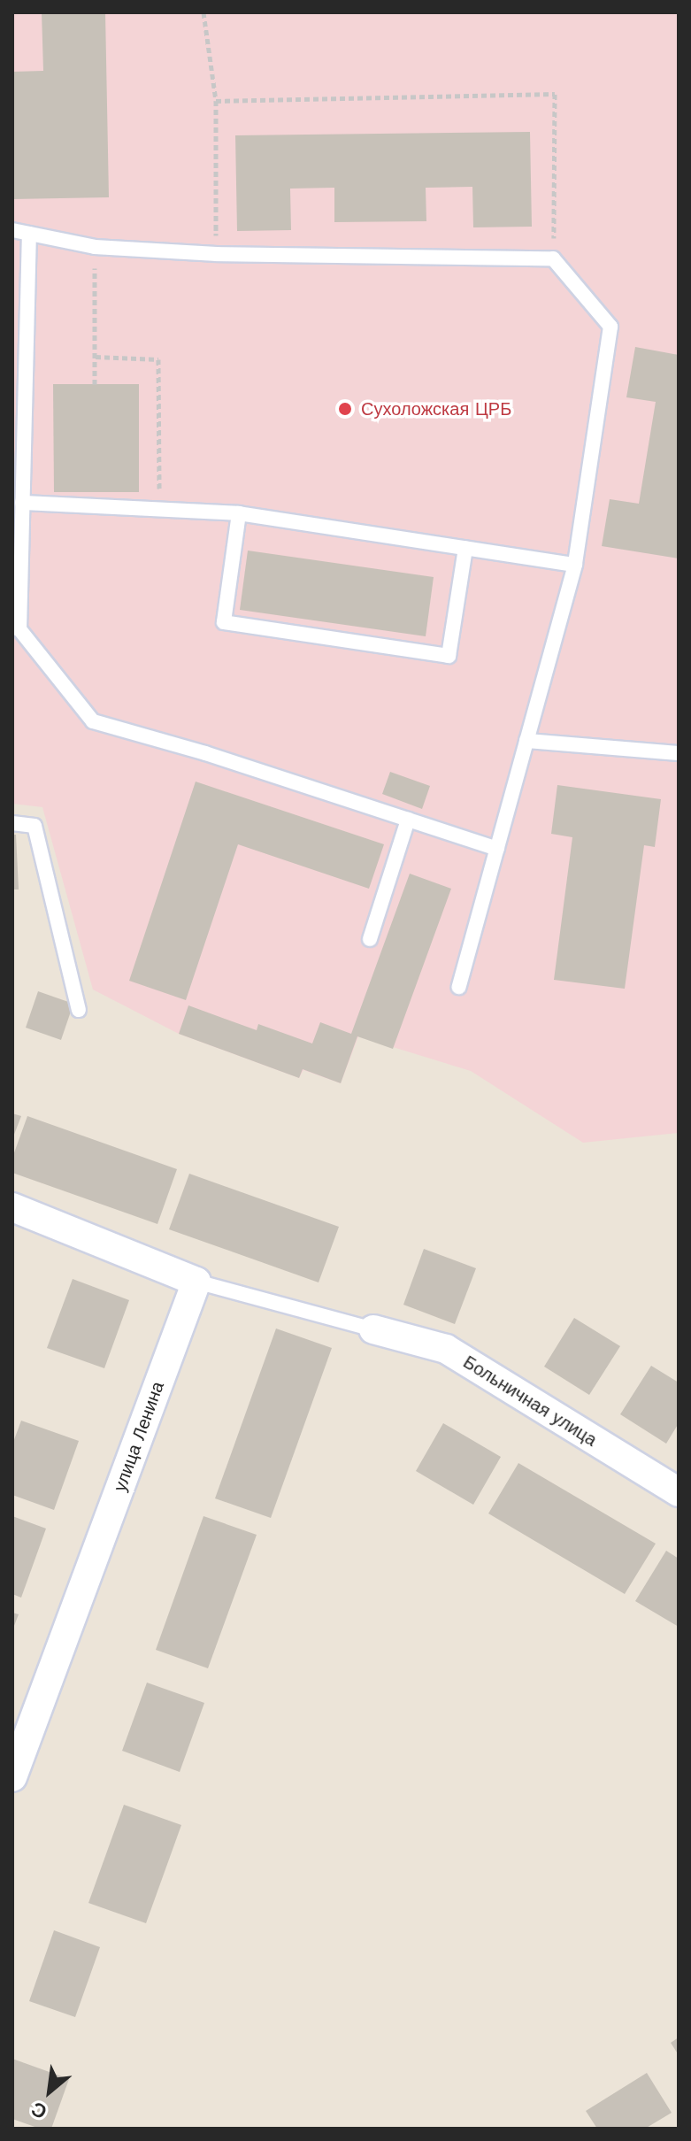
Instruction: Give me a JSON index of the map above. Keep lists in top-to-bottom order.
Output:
{
  "streets": {
    "street": ["Больничная улица", "улица Ленина"]
  },
  "places": ["Сухоложская ЦРБ"],
  "north": "bottom left"
}
